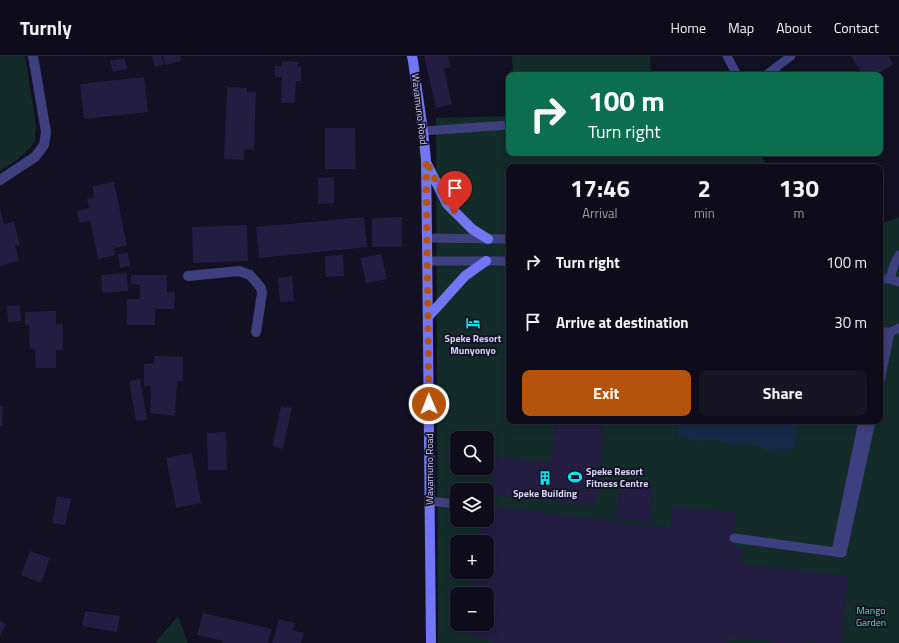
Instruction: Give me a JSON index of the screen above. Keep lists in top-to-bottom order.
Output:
{
  "streets": {
    "main road": ["Wavamuno Road"]
  },
  "parks": ["Mango Garden"],
  "places": {
    "hotel": ["Speke Resort Munyonyo"],
    "sports": ["Speke Resort Fitness Centre"],
    "building": ["Speke Building"]
  },
  "page": {
    "header": "Turnly",
    "nav": [
      "Home",
      "Map",
      "About",
      "Contact"
    ],
    "turn": ["100 m", "Turn right"],
    "eta": [
      "17:46",
      "Arrival",
      "2",
      "min",
      "130",
      "m"
    ],
    "list": [
      {
        "name": "Turn right",
        "value": "100 m"
      },
      {
        "name": "Arrive at destination",
        "value": "30 m"
      }
    ],
    "buttons": ["Exit", "Share"],
    "map_buttons": ["+", "−"]
  }
}
